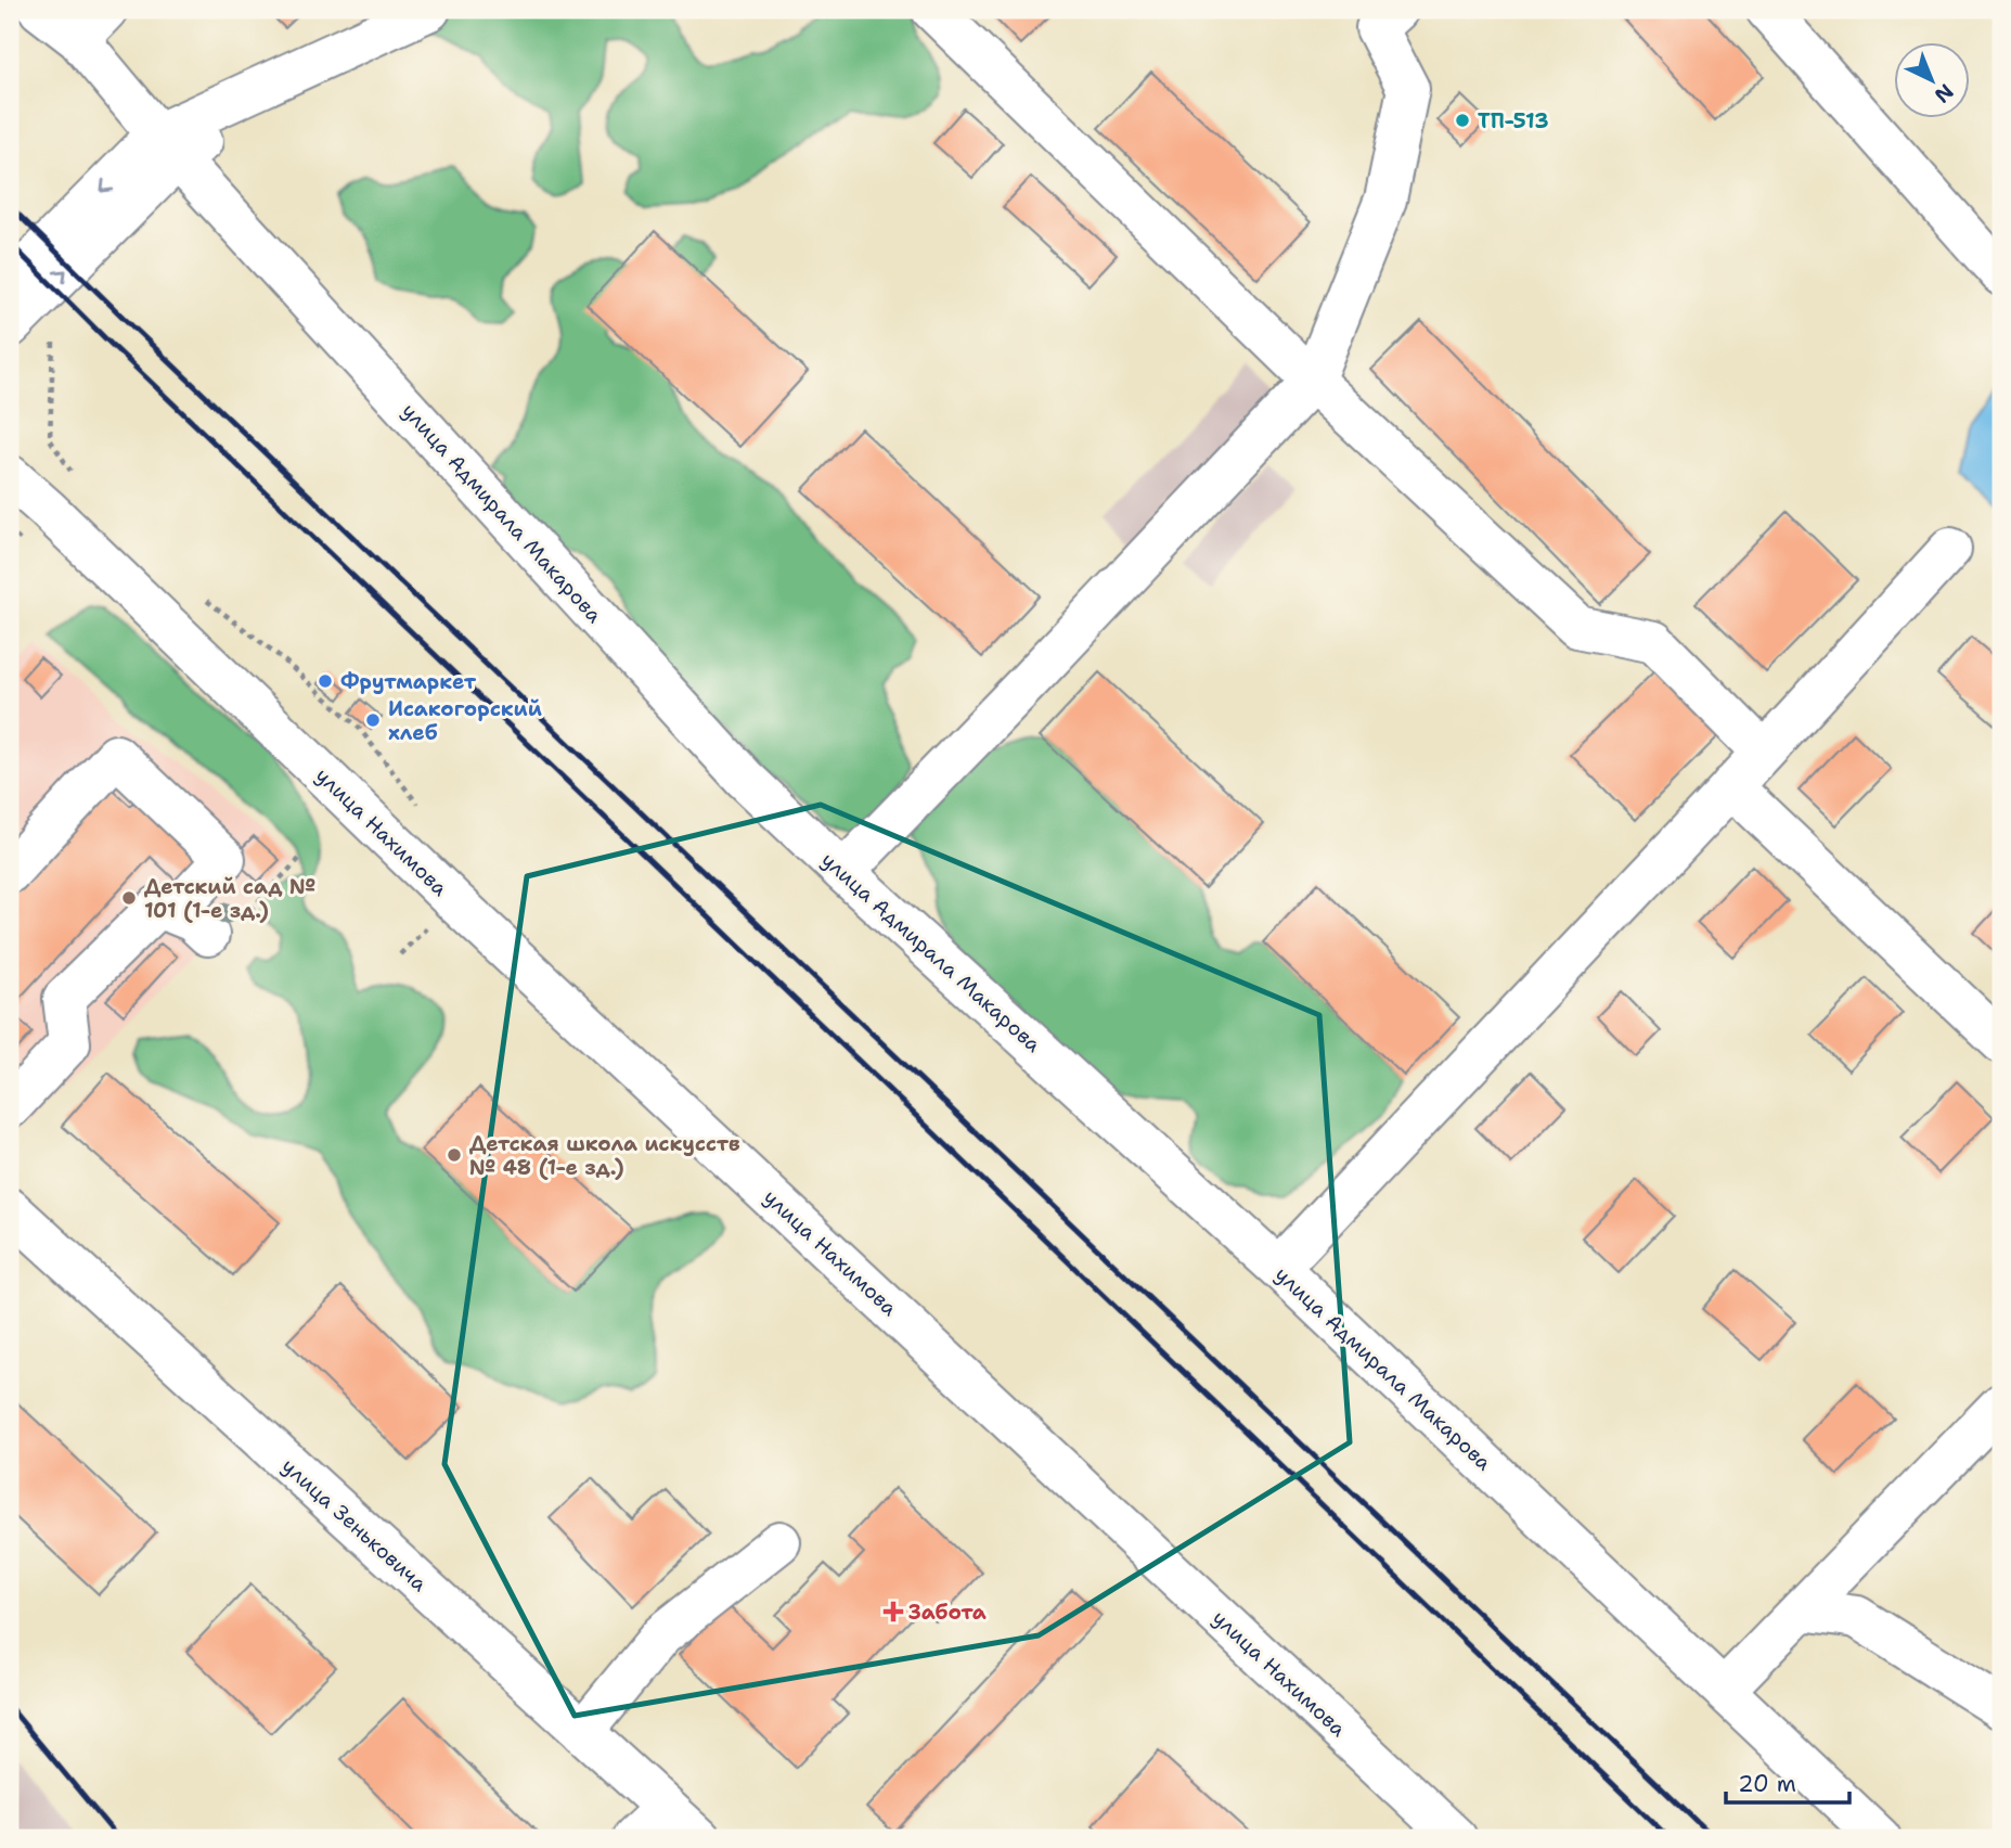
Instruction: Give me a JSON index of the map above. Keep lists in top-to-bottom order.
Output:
{
  "streets": {
    "street": ["улица Адмирала Макарова", "улица Нахимова", "улица Зеньковича"]
  },
  "places": {
    "other": [
      "ТП-513",
      "Фрутмаркет",
      "Исакогорский хлеб",
      "Детский сад № 101 (1-е зд.)",
      "Детская школа искусств № 48 (1-е зд.)"
    ],
    "health": ["Забота"]
  },
  "scale_bar": "20 m",
  "north": "bottom right"
}
